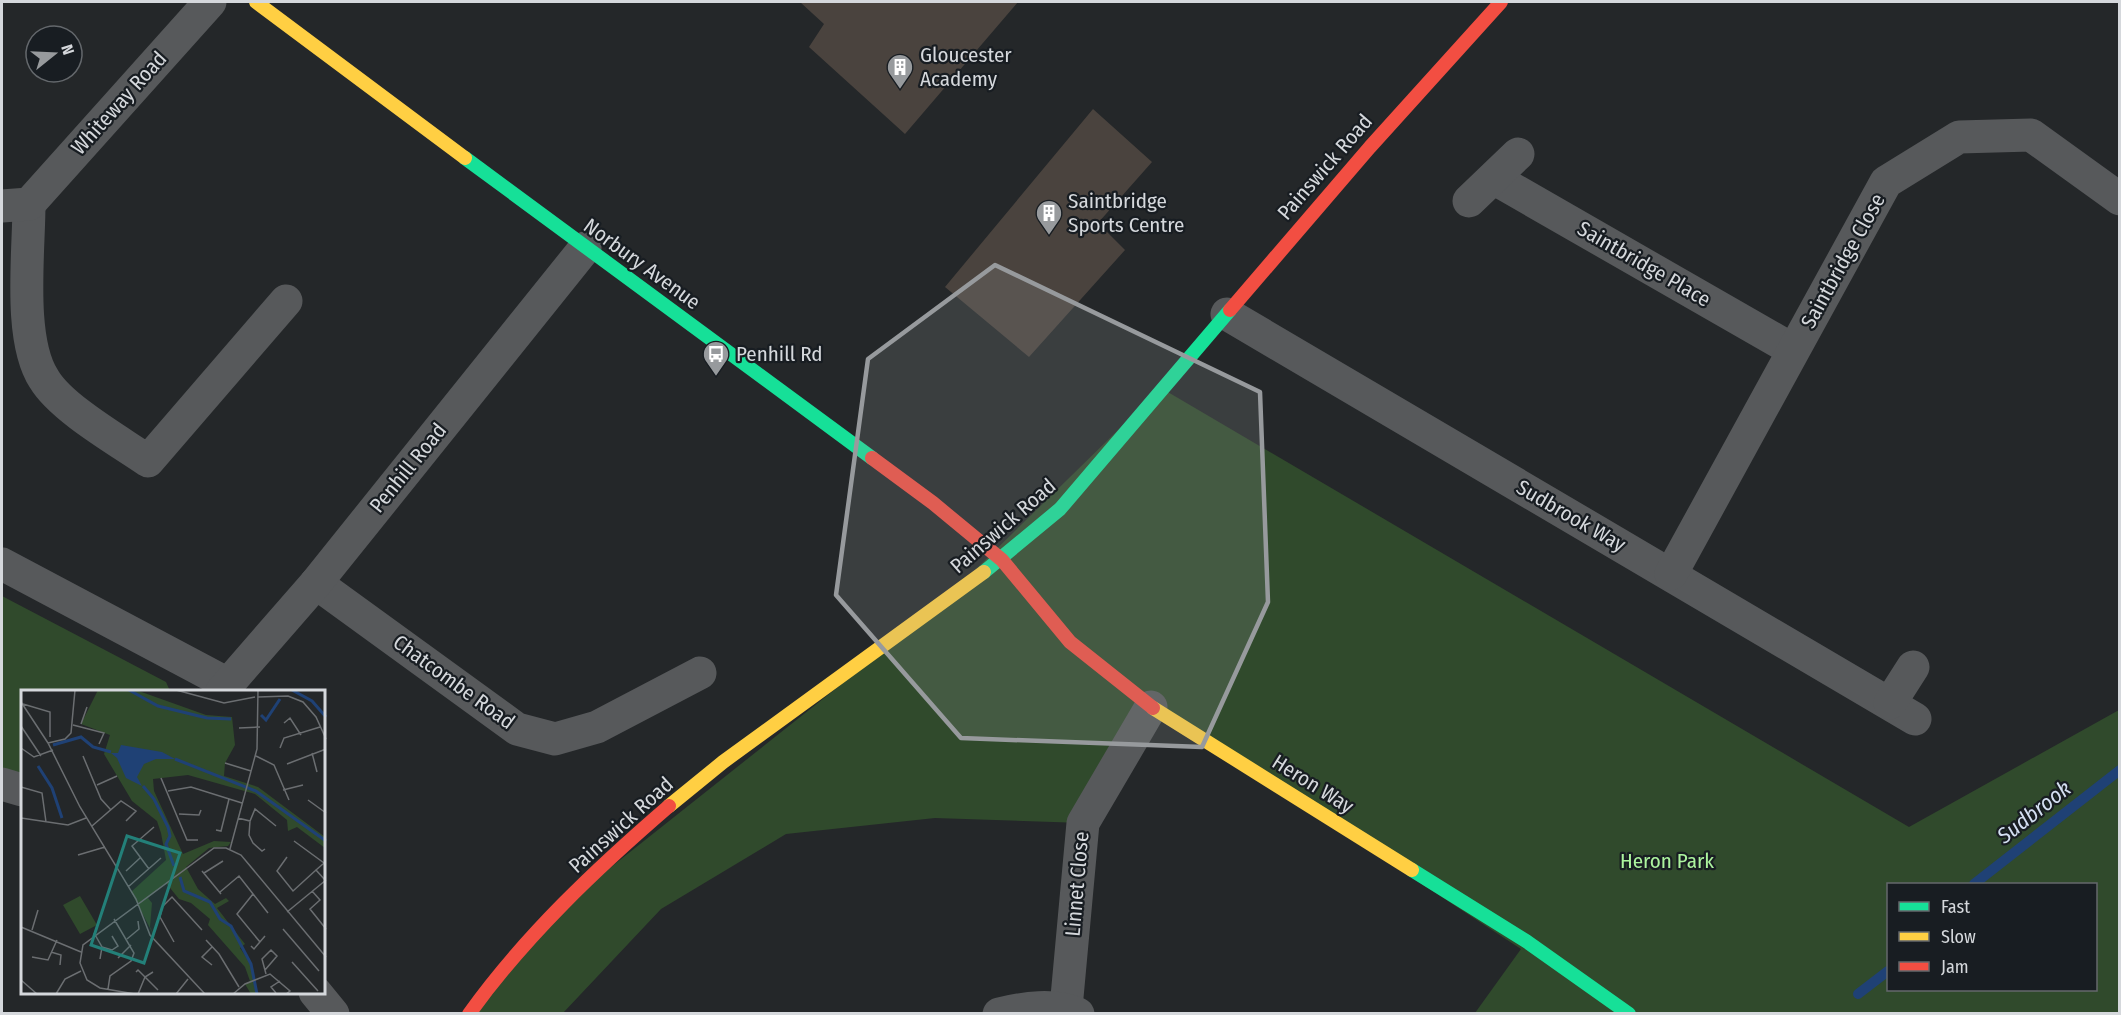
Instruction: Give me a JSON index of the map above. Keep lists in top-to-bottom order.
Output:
{
  "streets": {
    "street": [
      "Whiteway Road",
      "Painswick Road",
      "Saintbridge Close",
      "Norbury Avenue",
      "Saintbridge Place",
      "Penhill Road",
      "Sudbrook Way",
      "Chatcombe Road",
      "Heron Way",
      "Linnet Close"
    ]
  },
  "crossings": [
    ["Painswick Road", "Norbury Avenue"],
    ["Painswick Road", "Sudbrook Way"],
    ["Painswick Road", "Heron Way"],
    ["Saintbridge Close", "Saintbridge Place"],
    ["Saintbridge Close", "Sudbrook Way"],
    ["Norbury Avenue", "Penhill Road"],
    ["Norbury Avenue", "Heron Way"],
    ["Penhill Road", "Chatcombe Road"],
    ["Heron Way", "Linnet Close"]
  ],
  "water": ["Sudbrook"],
  "parks": ["Heron Park"],
  "places": {
    "building": ["Gloucester Academy", "Saintbridge Sports Centre"],
    "bus stop": ["Penhill Rd"]
  },
  "legend": ["Fast", "Slow", "Jam"],
  "north": "right"
}
